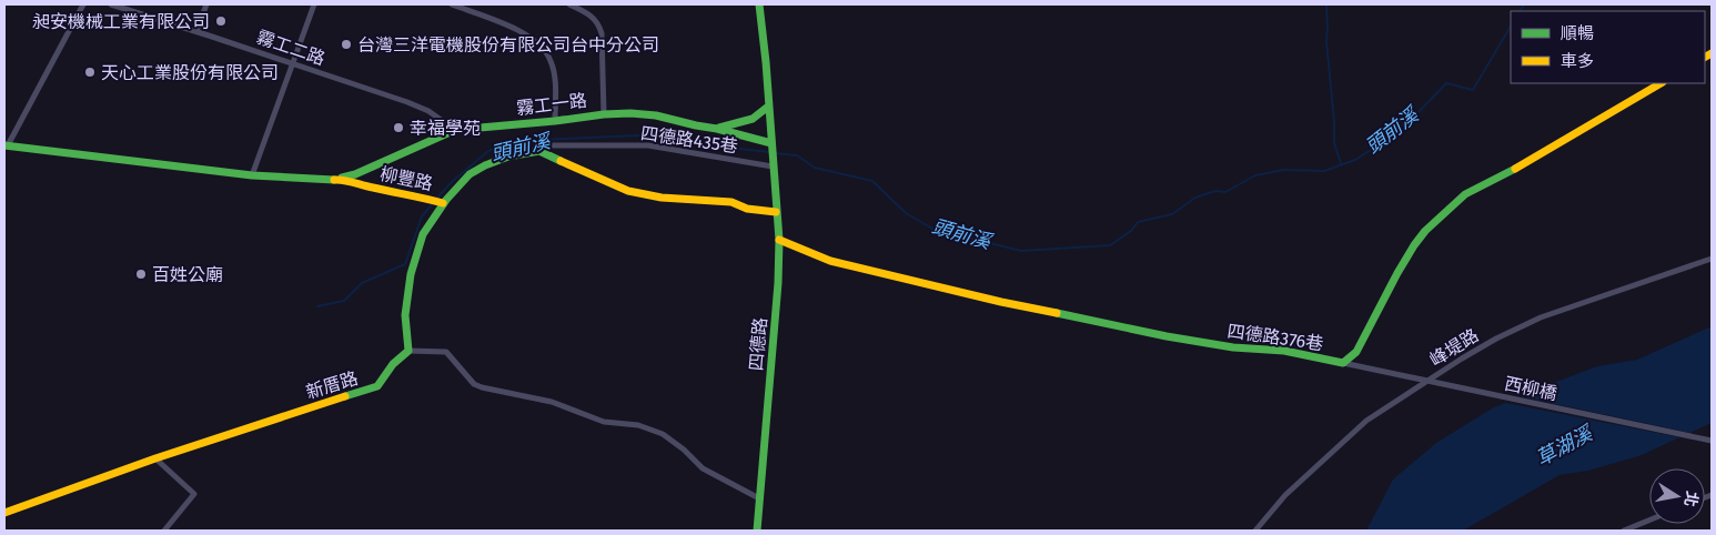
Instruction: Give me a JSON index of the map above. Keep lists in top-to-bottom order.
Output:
{
  "streets": {
    "street": [
      "霧工二路",
      "霧工一路",
      "四德路435巷",
      "柳豐路",
      "四德路376巷",
      "四德路",
      "峰堤路",
      "新厝路",
      "西柳橋"
    ]
  },
  "crossings": [
    ["霧工二路", "霧工一路"],
    ["霧工一路", "柳豐路"],
    ["霧工一路", "四德路"],
    ["四德路435巷", "柳豐路"],
    ["四德路435巷", "四德路"],
    ["四德路376巷", "四德路"],
    ["四德路376巷", "西柳橋"],
    ["峰堤路", "西柳橋"]
  ],
  "water": ["頭前溪", "草湖溪"],
  "places": [
    "昶安機械工業有限公司",
    "台灣三洋電機股份有限公司台中分公司",
    "天心工業股份有限公司",
    "幸福學苑",
    "百姓公廟"
  ],
  "legend": ["順暢", "車多"],
  "north": "right"
}
